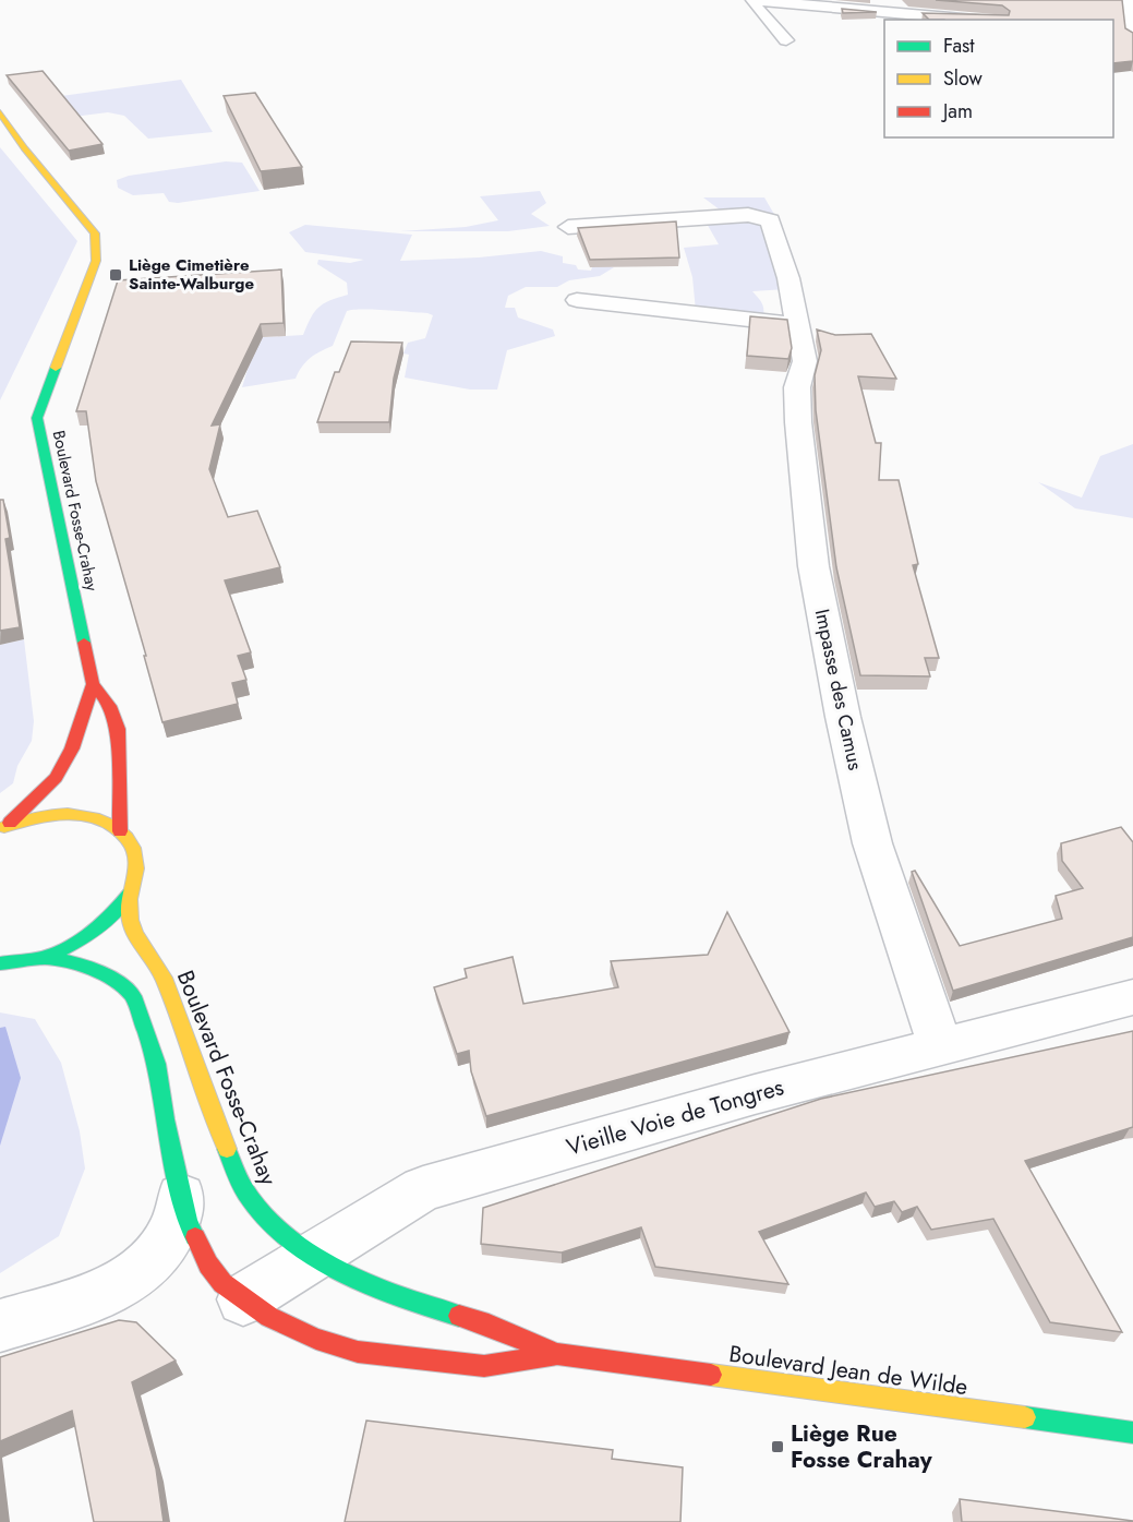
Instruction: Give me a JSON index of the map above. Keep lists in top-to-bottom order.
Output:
{
  "streets": {
    "street": [
      "Boulevard Fosse-Crahay",
      "Impasse des Camus",
      "Vieille Voie de Tongres",
      "Boulevard Jean de Wilde"
    ]
  },
  "crossings": [
    ["Boulevard Fosse-Crahay", "Vieille Voie de Tongres"],
    ["Boulevard Fosse-Crahay", "Boulevard Jean de Wilde"],
    ["Impasse des Camus", "Vieille Voie de Tongres"],
    ["Vieille Voie de Tongres", "Boulevard Jean de Wilde"]
  ],
  "places": {
    "transit": ["Liège Cimetière Sainte-Walburge", "Liège Rue Fosse Crahay"]
  },
  "legend": ["Fast", "Slow", "Jam"]
}
